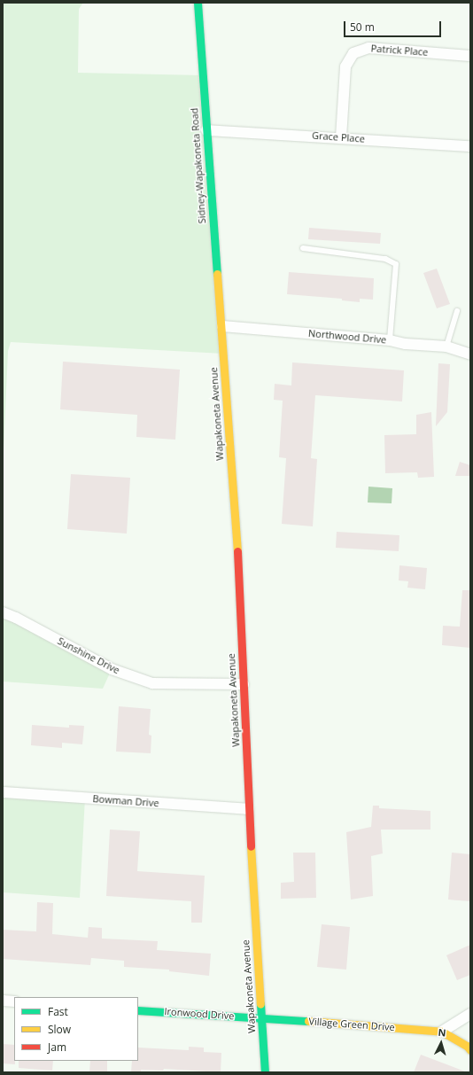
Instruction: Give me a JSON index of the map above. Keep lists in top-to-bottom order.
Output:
{
  "streets": {
    "main road": [
      "Sidney-Wapakoneta Road",
      "Wapakoneta Avenue",
      "Ironwood Drive",
      "Village Green Drive"
    ],
    "street": [
      "Patrick Place",
      "Grace Place",
      "Northwood Drive",
      "Sunshine Drive",
      "Bowman Drive"
    ]
  },
  "crossings": [
    ["Patrick Place", "Grace Place"],
    ["Grace Place", "Sidney-Wapakoneta Road"],
    ["Sidney-Wapakoneta Road", "Northwood Drive"],
    ["Sidney-Wapakoneta Road", "Wapakoneta Avenue"],
    ["Northwood Drive", "Wapakoneta Avenue"],
    ["Wapakoneta Avenue", "Sunshine Drive"],
    ["Wapakoneta Avenue", "Bowman Drive"],
    ["Wapakoneta Avenue", "Ironwood Drive"],
    ["Wapakoneta Avenue", "Village Green Drive"],
    ["Ironwood Drive", "Village Green Drive"]
  ],
  "legend": ["Fast", "Slow", "Jam"],
  "scale_bar": "50 m",
  "north": "top"
}
